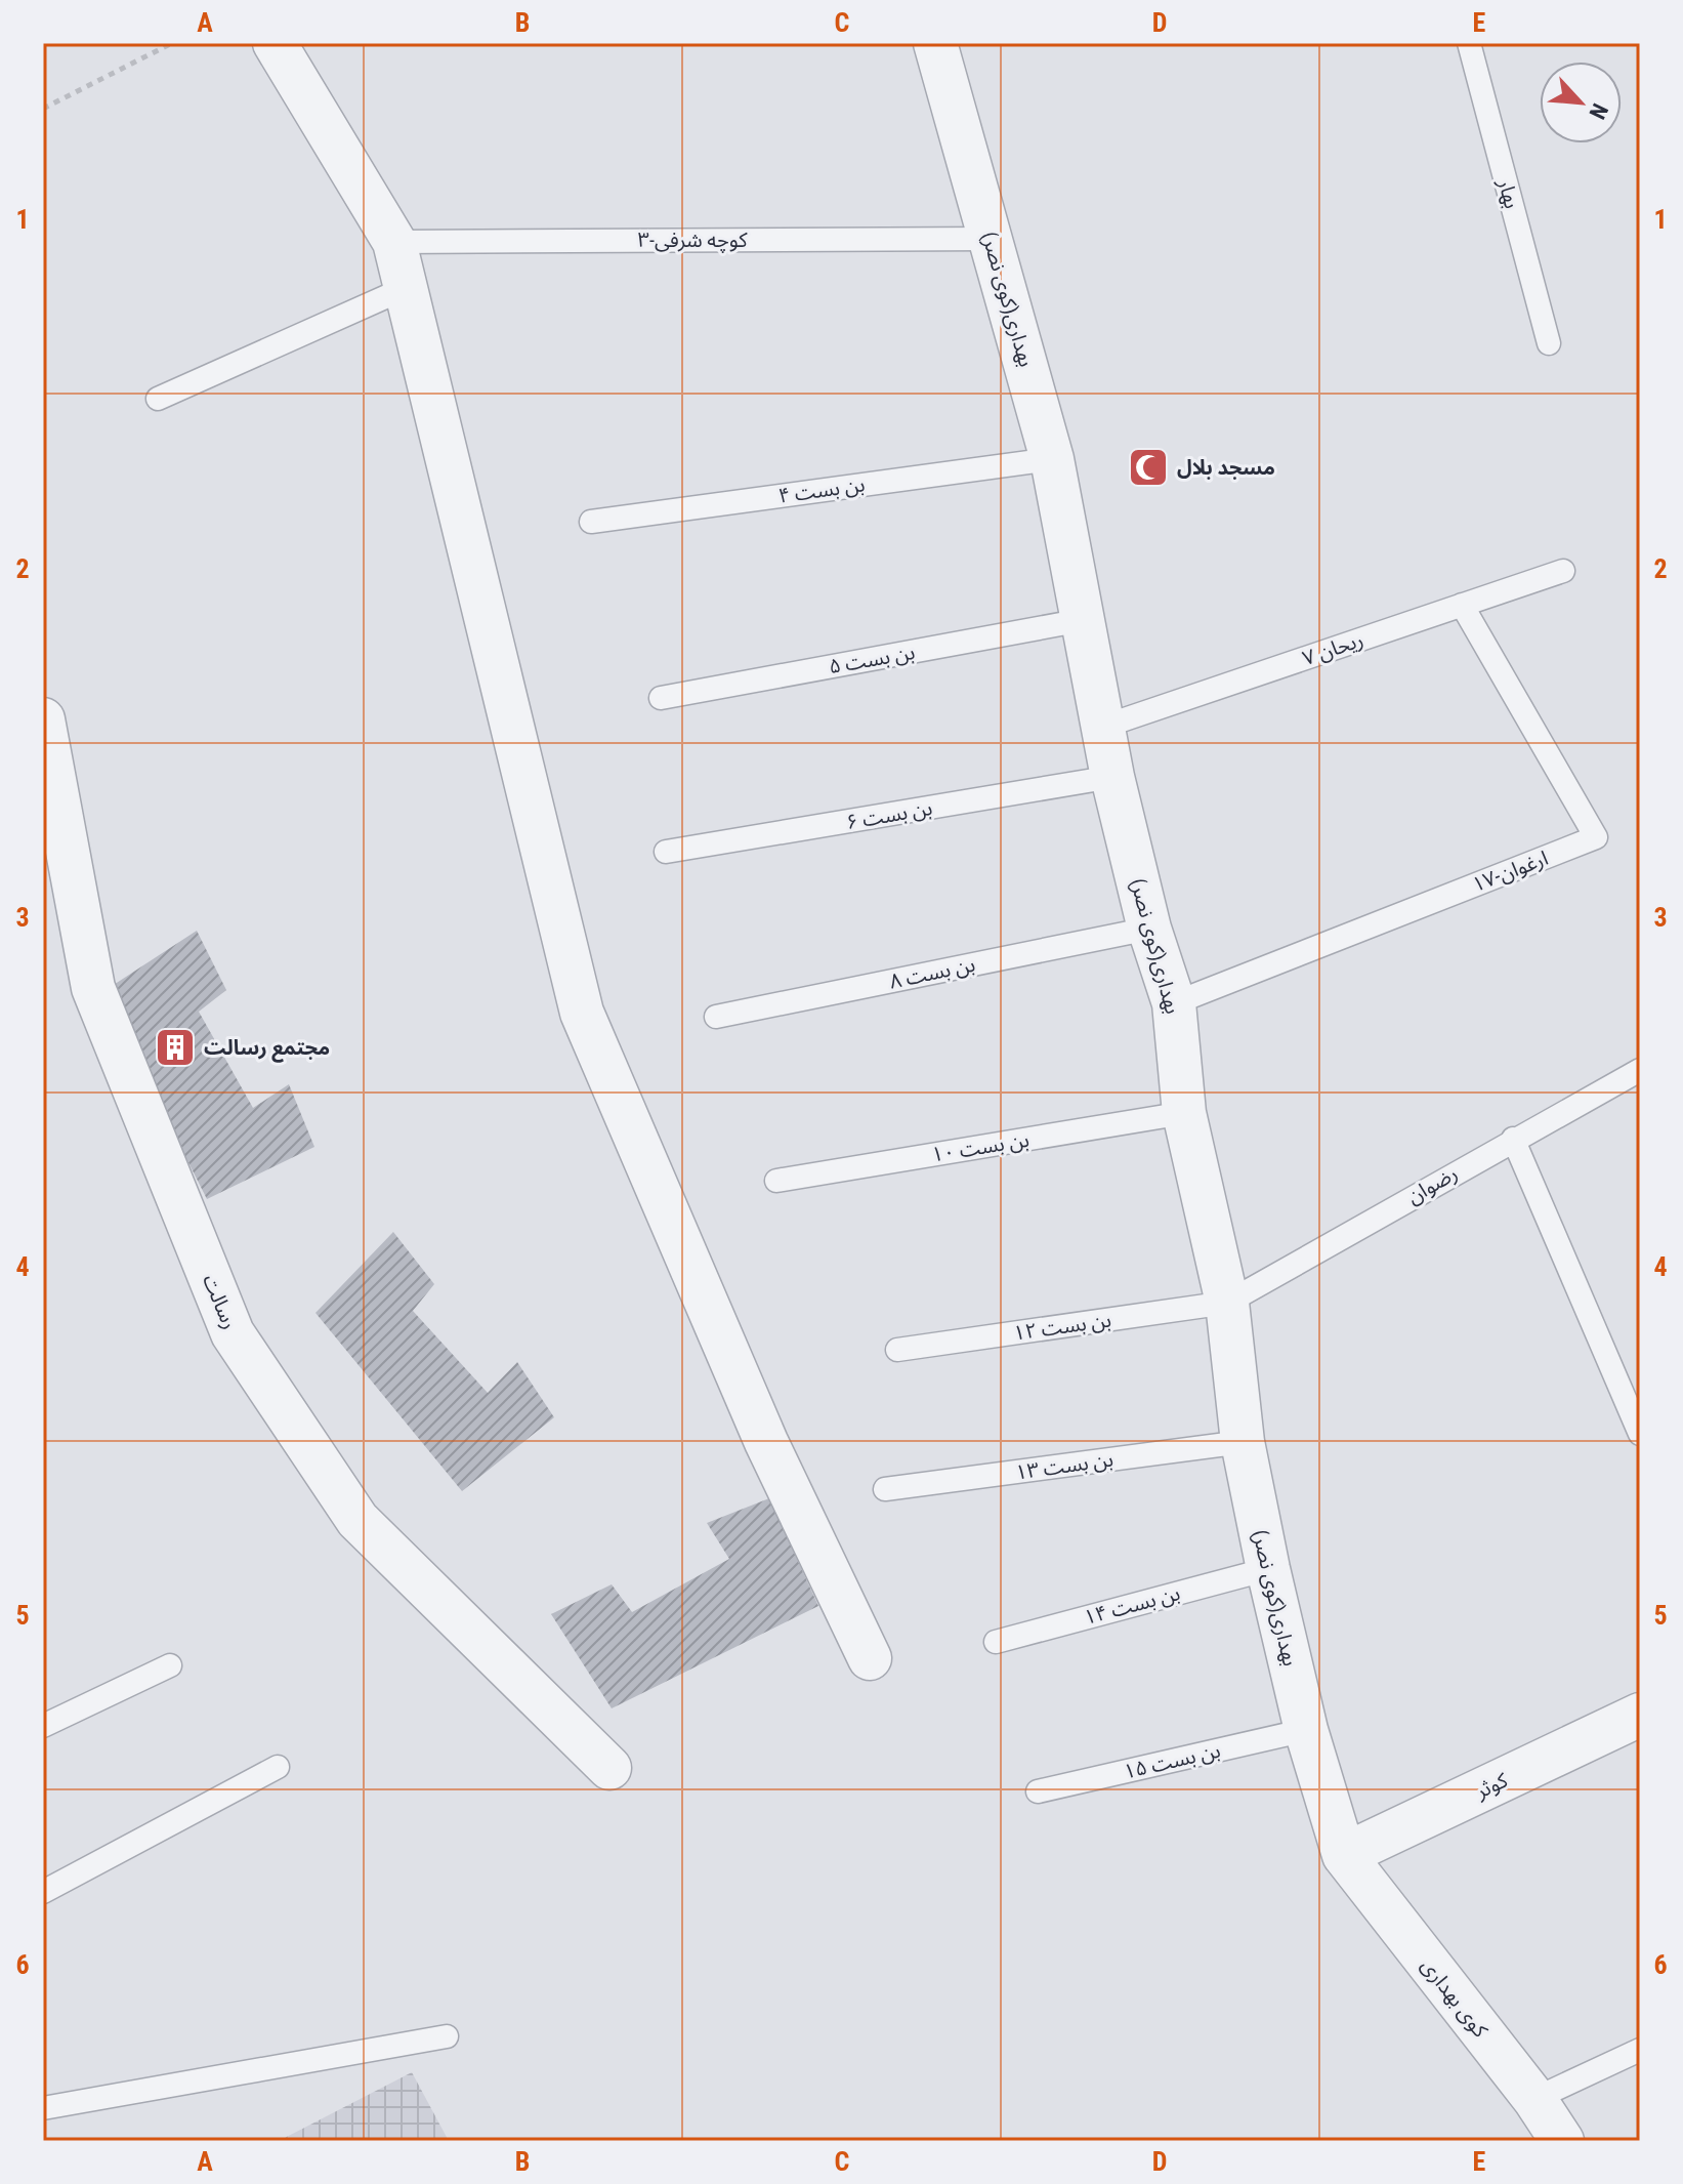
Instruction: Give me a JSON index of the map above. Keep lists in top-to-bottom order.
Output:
{
  "streets": {
    "street": [
      "بهداری(کوی نصر)",
      "رسالت",
      "کوثر",
      "کوی بهداری"
    ],
    "lane": [
      "بهار",
      "کوچه شرفی-۳",
      "بن بست ۴",
      "ریحان ۷",
      "بن بست ۵",
      "بن بست ۶",
      "ارغوان-۱۷",
      "بن بست ۸",
      "بن بست ۱۰",
      "رضوان",
      "بن بست ۱۲",
      "بن بست ۱۳",
      "بن بست ۱۴",
      "بن بست ۱۵"
    ]
  },
  "crossings": [
    ["کوچه شرفی-۳", "بهداری(کوی نصر)"],
    ["بهداری(کوی نصر)", "بن بست ۴"],
    ["بهداری(کوی نصر)", "ریحان ۷"],
    ["بهداری(کوی نصر)", "بن بست ۵"],
    ["بهداری(کوی نصر)", "بن بست ۶"],
    ["بهداری(کوی نصر)", "ارغوان-۱۷"],
    ["بهداری(کوی نصر)", "بن بست ۸"],
    ["بهداری(کوی نصر)", "بن بست ۱۰"],
    ["بهداری(کوی نصر)", "رضوان"],
    ["بهداری(کوی نصر)", "بن بست ۱۲"],
    ["بهداری(کوی نصر)", "بن بست ۱۳"],
    ["بهداری(کوی نصر)", "بن بست ۱۴"],
    ["بهداری(کوی نصر)", "بن بست ۱۵"],
    ["بهداری(کوی نصر)", "کوثر"],
    ["بهداری(کوی نصر)", "کوی بهداری"],
    ["ریحان ۷", "ارغوان-۱۷"],
    ["رضوان", "بن بست ۱۲"],
    ["کوثر", "کوی بهداری"]
  ],
  "places": {
    "mosque": ["مسجد بلال"],
    "building": ["مجتمع رسالت"]
  },
  "north": "bottom right",
  "grid": {
    "columns": [
      "A",
      "B",
      "C",
      "D",
      "E"
    ],
    "rows": [
      "1",
      "2",
      "3",
      "4",
      "5",
      "6"
    ]
  }
}
